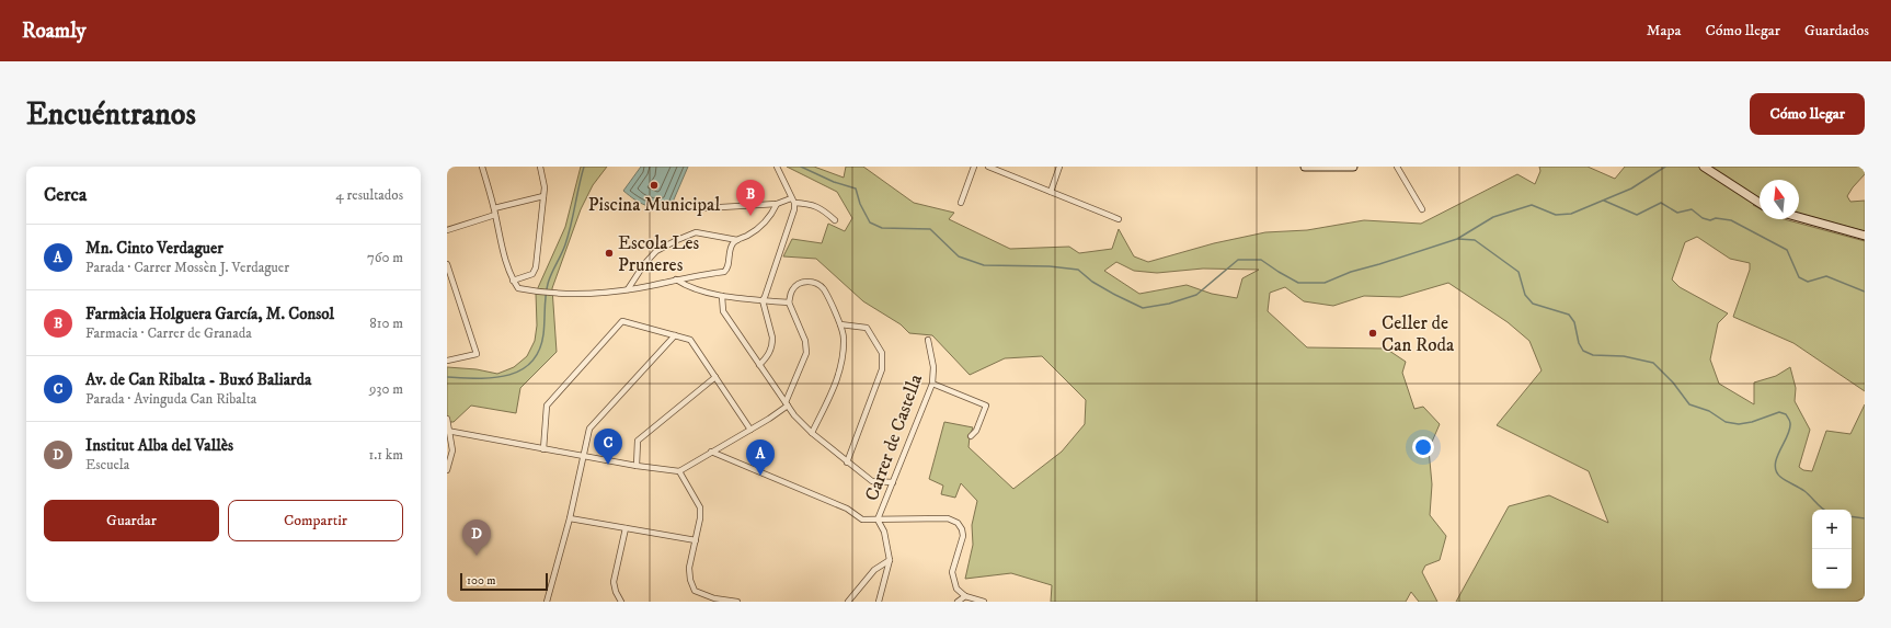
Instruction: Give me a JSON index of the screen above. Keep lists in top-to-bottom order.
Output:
{
  "streets": {
    "street": ["Carrer de Castella"]
  },
  "places": ["Piscina Municipal", "Escola Les Pruneres", "Celler de Can Roda"],
  "scale_bar": "100 m",
  "north": "top",
  "page": {
    "header": "Roamly",
    "nav": ["Mapa", "Cómo llegar", "Guardados"],
    "buttons": [
      "Cómo llegar",
      ["Guardar", "Compartir"]
    ],
    "title": "Encuéntranos",
    "heading": ["Cerca", "4 resultados"],
    "pins": [
      "B",
      "C",
      "A",
      "D"
    ],
    "list": [
      {
        "mark": "A",
        "name": "Mn. Cinto Verdaguer",
        "note": "Parada · Carrer Mossèn J. Verdaguer",
        "value": "760 m"
      },
      {
        "mark": "B",
        "name": "Farmàcia Holguera García, M. Consol",
        "note": "Farmacia · Carrer de Granada",
        "value": "810 m"
      },
      {
        "mark": "C",
        "name": "Av. de Can Ribalta - Buxó Baliarda",
        "note": "Parada · Avinguda Can Ribalta",
        "value": "930 m"
      },
      {
        "mark": "D",
        "name": "Institut Alba del Vallès",
        "note": "Escuela",
        "value": "1.1 km"
      }
    ],
    "map_buttons": ["+", "−"],
    "scale": "100 m"
  }
}
